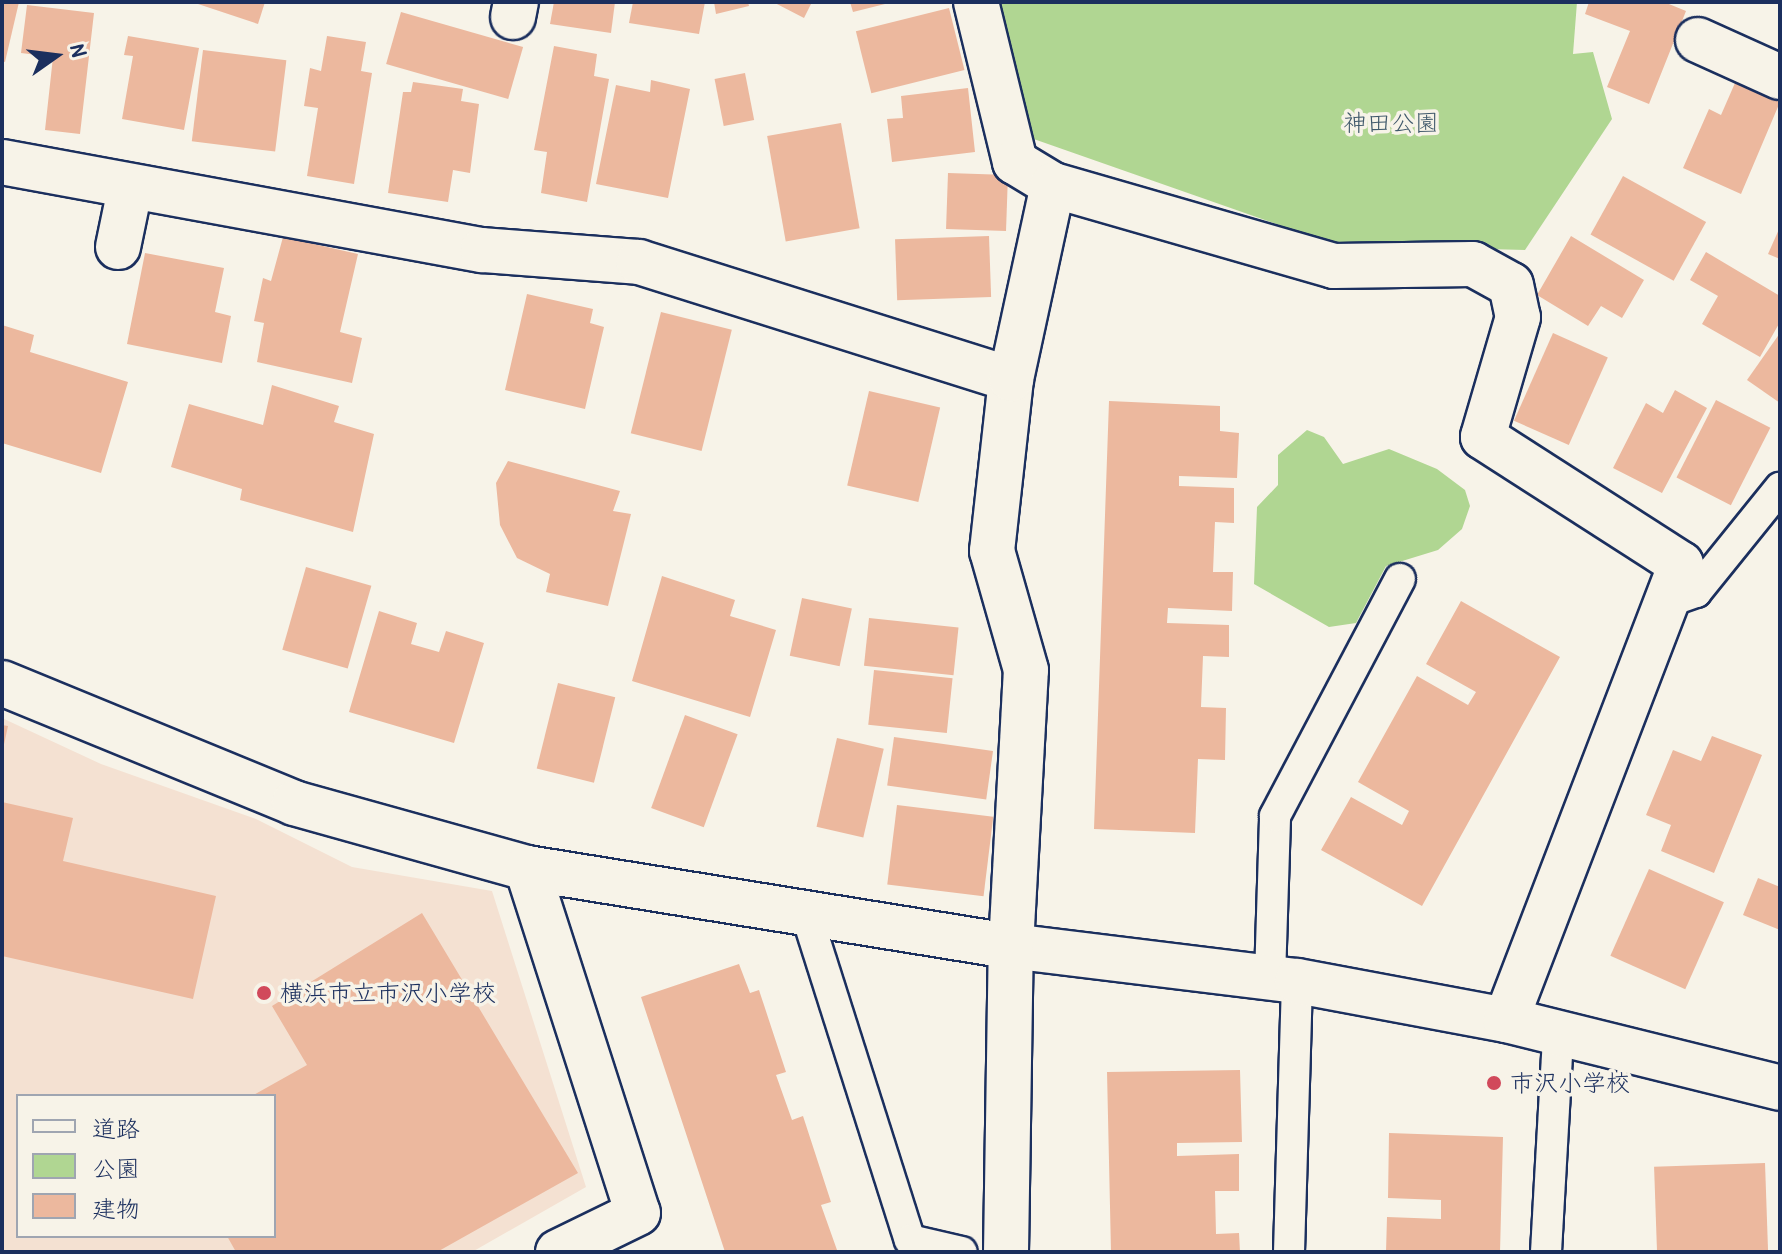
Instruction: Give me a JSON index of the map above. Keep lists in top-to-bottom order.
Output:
{
  "parks": ["神田公園"],
  "places": ["横浜市立市沢小学校", "市沢小学校"],
  "legend": ["道路", "公園", "建物"],
  "north": "right"
}
